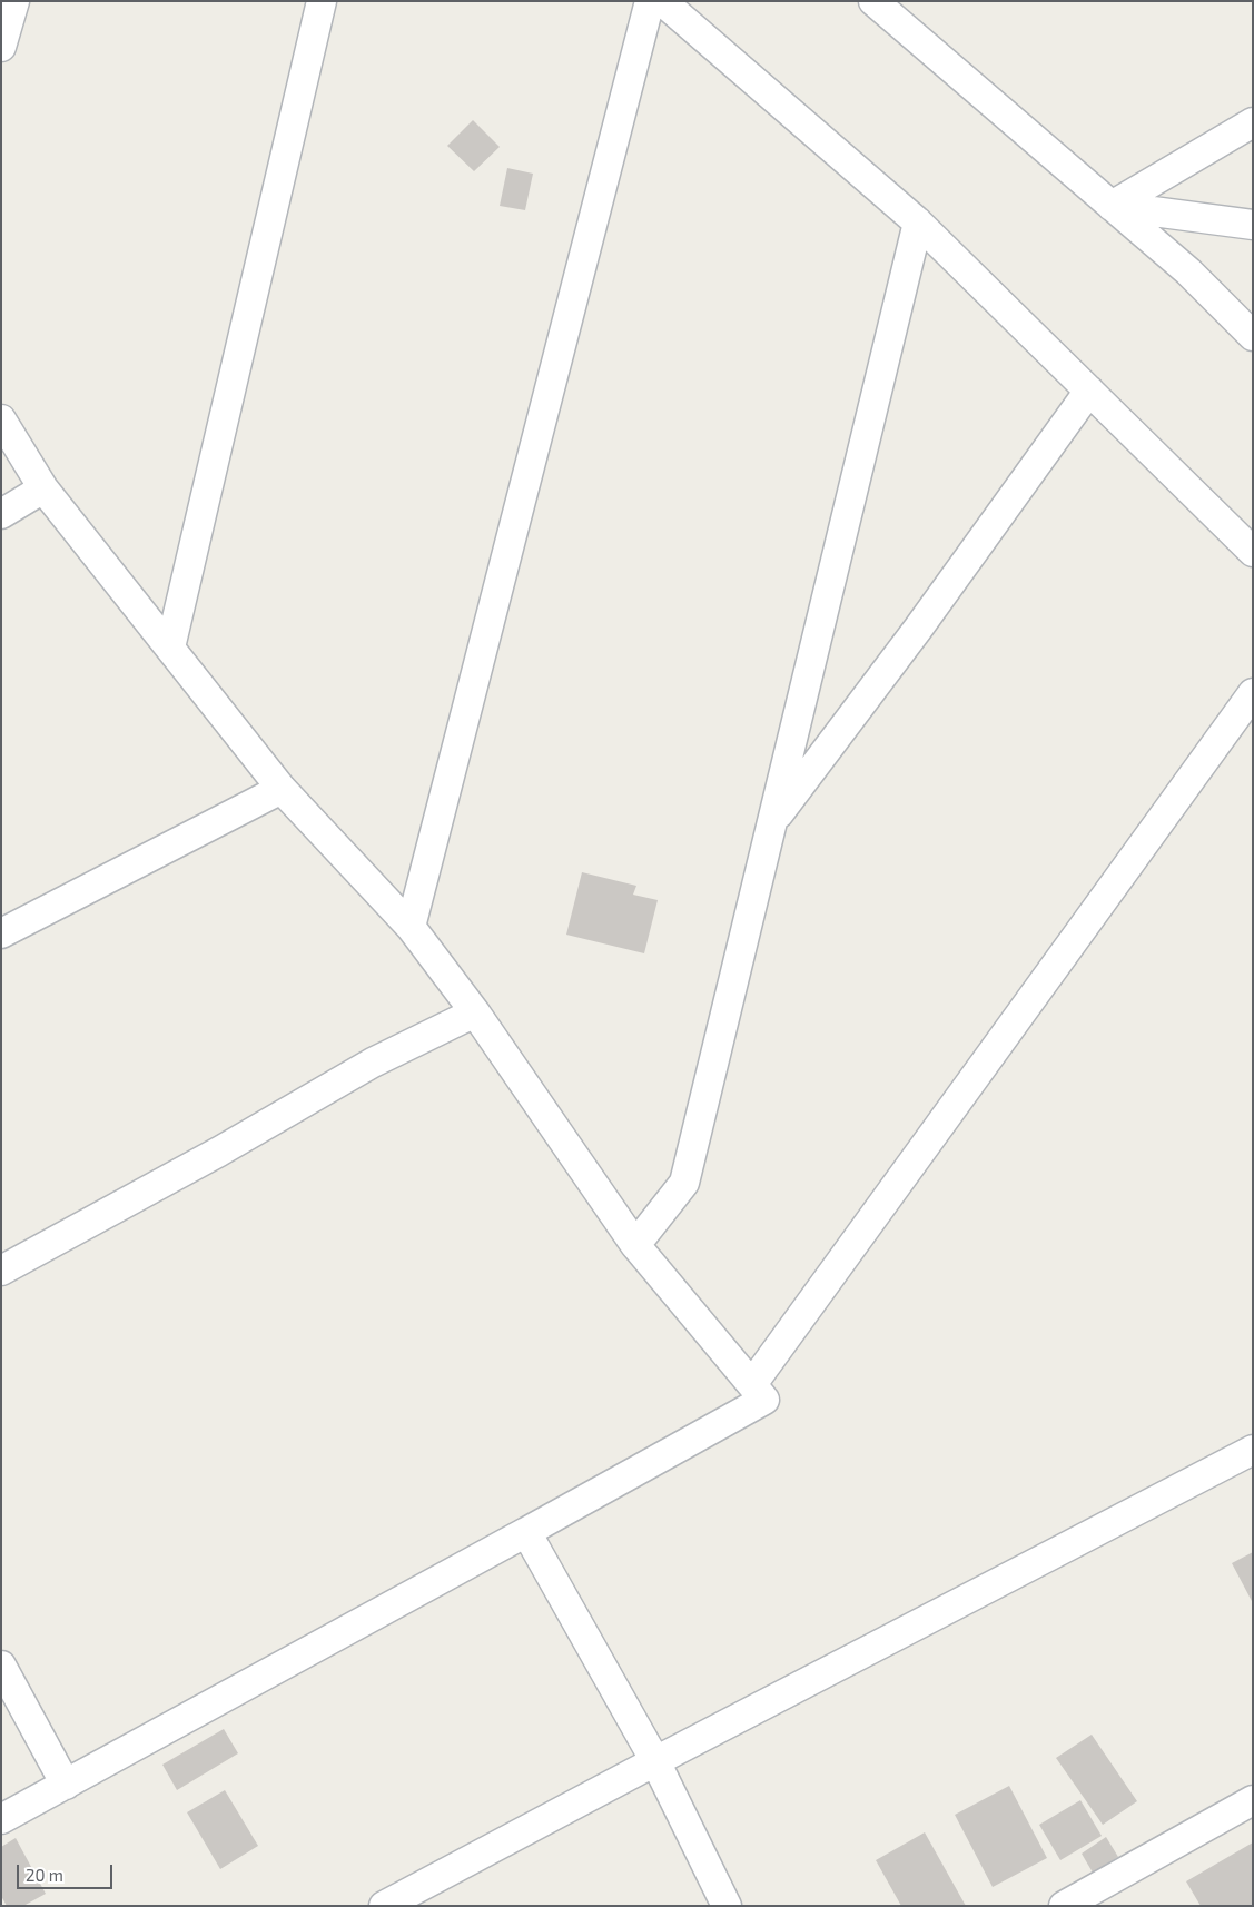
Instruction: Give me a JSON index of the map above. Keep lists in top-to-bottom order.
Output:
{
  "scale_bar": "20 m"
}
